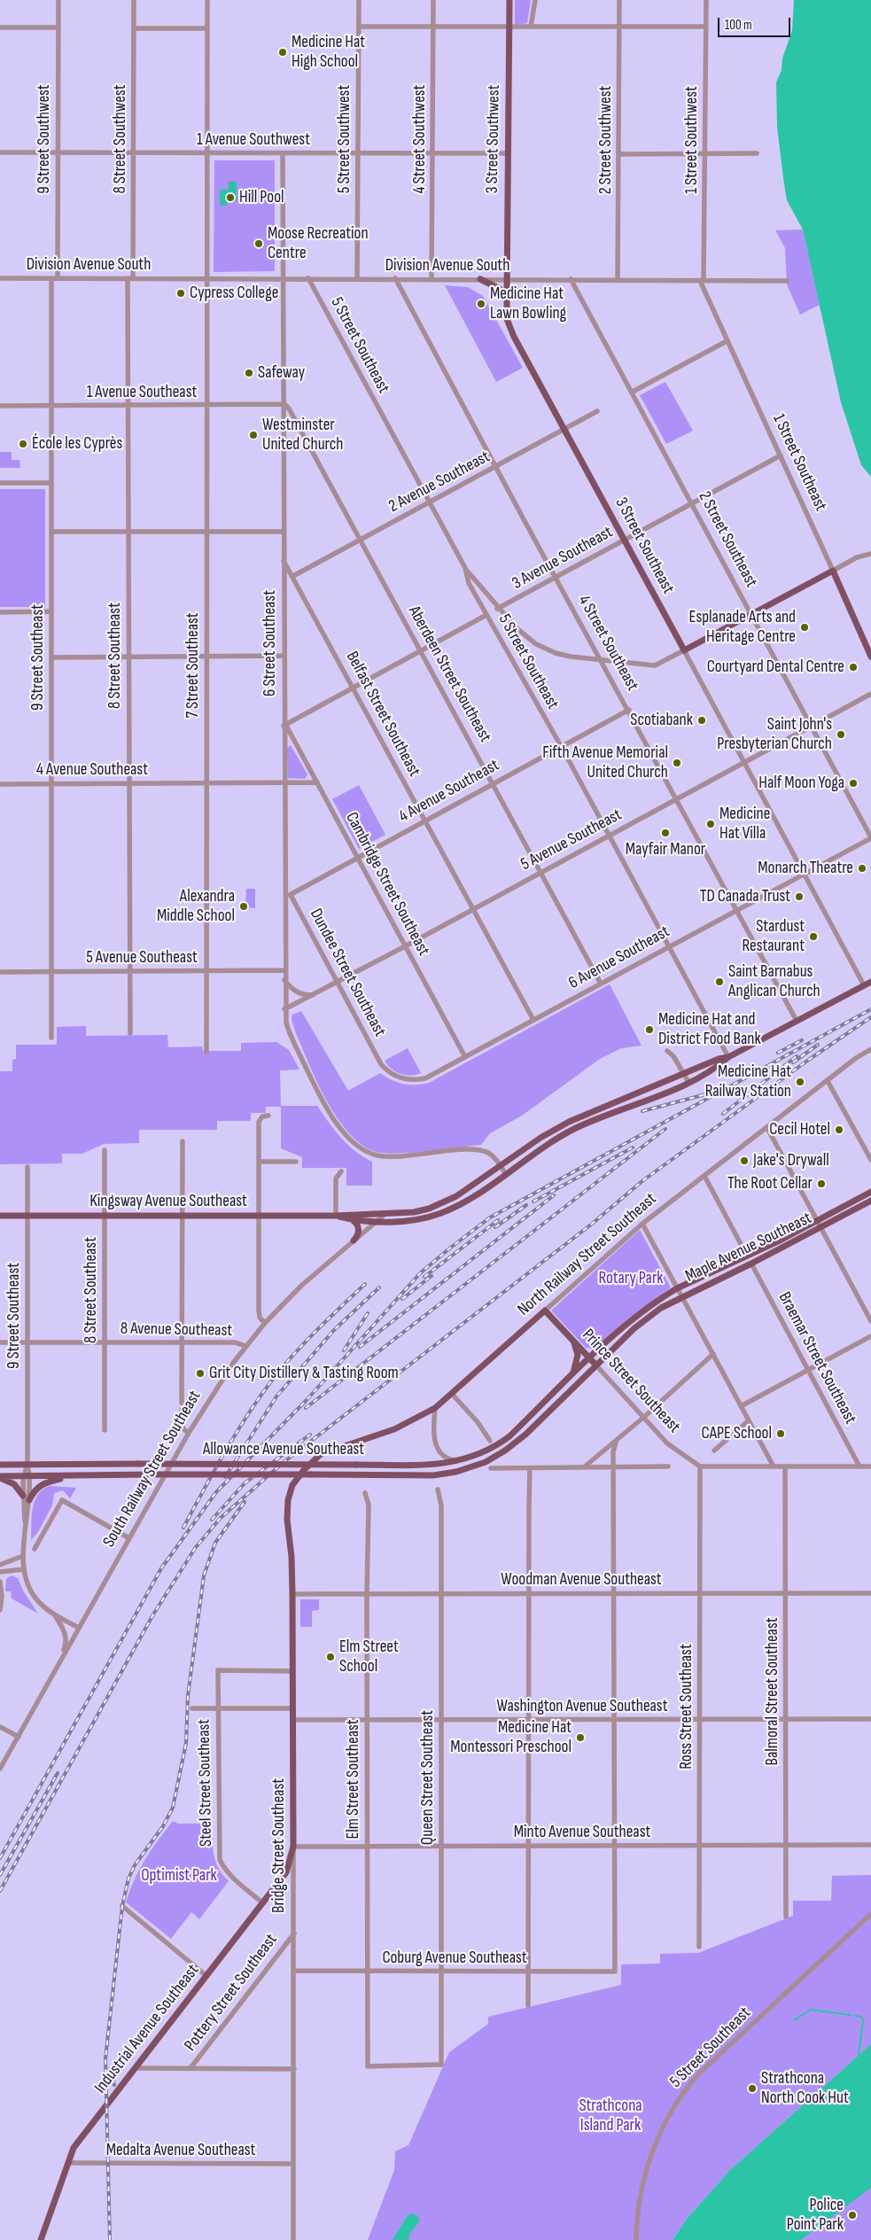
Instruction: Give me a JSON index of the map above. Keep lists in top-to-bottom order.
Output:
{
  "streets": {
    "main road": [
      "3 Street Southwest",
      "1 Street Southeast",
      "3 Street Southeast",
      "Kingsway Avenue Southeast",
      "Maple Avenue Southeast",
      "North Railway Street Southeast",
      "Prince Street Southeast",
      "Allowance Avenue Southeast",
      "Bridge Street Southeast",
      "Industrial Avenue Southeast"
    ],
    "street": [
      "9 Street Southwest",
      "8 Street Southwest",
      "5 Street Southwest",
      "4 Street Southwest",
      "1 Avenue Southwest",
      "2 Street Southwest",
      "1 Street Southwest",
      "Division Avenue South",
      "5 Street Southeast",
      "1 Avenue Southeast",
      "2 Avenue Southeast",
      "2 Street Southeast",
      "3 Avenue Southeast",
      "6 Street Southeast",
      "4 Street Southeast",
      "8 Street Southeast",
      "9 Street Southeast",
      "7 Street Southeast",
      "Aberdeen Street Southeast",
      "Belfast Street Southeast",
      "4 Avenue Southeast",
      "5 Avenue Southeast",
      "Cambridge Street Southeast",
      "6 Avenue Southeast",
      "Dundee Street Southeast",
      "8 Avenue Southeast",
      "Braemar Street Southeast",
      "South Railway Street Southeast",
      "Woodman Avenue Southeast",
      "Balmoral Street Southeast",
      "Washington Avenue Southeast",
      "Ross Street Southeast",
      "Queen Street Southeast",
      "Elm Street Southeast",
      "Steel Street Southeast",
      "Minto Avenue Southeast",
      "Coburg Avenue Southeast",
      "Pottery Street Southeast",
      "Medalta Avenue Southeast"
    ]
  },
  "crossings": [
    ["9 Street Southwest", "1 Avenue Southwest"],
    ["9 Street Southwest", "Division Avenue South"],
    ["9 Street Southwest", "9 Street Southeast"],
    ["8 Street Southwest", "1 Avenue Southwest"],
    ["8 Street Southwest", "Division Avenue South"],
    ["8 Street Southwest", "8 Street Southeast"],
    ["5 Street Southwest", "1 Avenue Southwest"],
    ["5 Street Southwest", "Division Avenue South"],
    ["4 Street Southwest", "1 Avenue Southwest"],
    ["4 Street Southwest", "Division Avenue South"],
    ["3 Street Southwest", "1 Avenue Southwest"],
    ["3 Street Southwest", "Division Avenue South"],
    ["3 Street Southwest", "3 Street Southeast"],
    ["1 Avenue Southwest", "6 Street Southeast"],
    ["1 Avenue Southwest", "7 Street Southeast"],
    ["2 Street Southwest", "Division Avenue South"],
    ["1 Street Southwest", "Division Avenue South"],
    ["1 Street Southwest", "1 Street Southeast"],
    ["Division Avenue South", "5 Street Southeast"],
    ["Division Avenue South", "1 Street Southeast"],
    ["Division Avenue South", "2 Street Southeast"],
    ["Division Avenue South", "3 Street Southeast"],
    ["Division Avenue South", "6 Street Southeast"],
    ["Division Avenue South", "4 Street Southeast"],
    ["Division Avenue South", "8 Street Southeast"],
    ["Division Avenue South", "9 Street Southeast"],
    ["Division Avenue South", "7 Street Southeast"],
    ["5 Street Southeast", "2 Avenue Southeast"],
    ["5 Street Southeast", "4 Avenue Southeast"],
    ["5 Street Southeast", "5 Avenue Southeast"],
    ["5 Street Southeast", "6 Avenue Southeast"],
    ["1 Avenue Southeast", "6 Street Southeast"],
    ["1 Avenue Southeast", "8 Street Southeast"],
    ["1 Avenue Southeast", "9 Street Southeast"],
    ["1 Avenue Southeast", "7 Street Southeast"],
    ["1 Avenue Southeast", "Aberdeen Street Southeast"],
    ["1 Street Southeast", "3 Avenue Southeast"],
    ["2 Avenue Southeast", "3 Street Southeast"],
    ["2 Avenue Southeast", "4 Street Southeast"],
    ["2 Avenue Southeast", "Aberdeen Street Southeast"],
    ["2 Avenue Southeast", "Belfast Street Southeast"],
    ["2 Street Southeast", "3 Avenue Southeast"],
    ["2 Street Southeast", "5 Avenue Southeast"],
    ["2 Street Southeast", "6 Avenue Southeast"],
    ["3 Street Southeast", "3 Avenue Southeast"],
    ["3 Street Southeast", "5 Avenue Southeast"],
    ["3 Street Southeast", "6 Avenue Southeast"],
    ["3 Avenue Southeast", "4 Street Southeast"],
    ["6 Street Southeast", "Aberdeen Street Southeast"],
    ["6 Street Southeast", "Belfast Street Southeast"],
    ["6 Street Southeast", "4 Avenue Southeast"],
    ["6 Street Southeast", "5 Avenue Southeast"],
    ["6 Street Southeast", "Cambridge Street Southeast"],
    ["4 Street Southeast", "4 Avenue Southeast"],
    ["4 Street Southeast", "5 Avenue Southeast"],
    ["4 Street Southeast", "6 Avenue Southeast"],
    ["8 Street Southeast", "4 Avenue Southeast"],
    ["8 Street Southeast", "5 Avenue Southeast"],
    ["8 Street Southeast", "Kingsway Avenue Southeast"],
    ["8 Street Southeast", "8 Avenue Southeast"],
    ["9 Street Southeast", "4 Avenue Southeast"],
    ["9 Street Southeast", "5 Avenue Southeast"],
    ["9 Street Southeast", "Kingsway Avenue Southeast"],
    ["9 Street Southeast", "8 Avenue Southeast"],
    ["9 Street Southeast", "Allowance Avenue Southeast"],
    ["9 Street Southeast", "South Railway Street Southeast"],
    ["7 Street Southeast", "4 Avenue Southeast"],
    ["7 Street Southeast", "5 Avenue Southeast"],
    ["Aberdeen Street Southeast", "4 Avenue Southeast"],
    ["Aberdeen Street Southeast", "5 Avenue Southeast"],
    ["Aberdeen Street Southeast", "6 Avenue Southeast"],
    ["Belfast Street Southeast", "4 Avenue Southeast"],
    ["Belfast Street Southeast", "5 Avenue Southeast"],
    ["Belfast Street Southeast", "6 Avenue Southeast"],
    ["4 Avenue Southeast", "Cambridge Street Southeast"],
    ["4 Avenue Southeast", "Dundee Street Southeast"],
    ["5 Avenue Southeast", "Cambridge Street Southeast"],
    ["5 Avenue Southeast", "Dundee Street Southeast"],
    ["Cambridge Street Southeast", "6 Avenue Southeast"],
    ["6 Avenue Southeast", "Dundee Street Southeast"],
    ["Kingsway Avenue Southeast", "South Railway Street Southeast"],
    ["Maple Avenue Southeast", "Braemar Street Southeast"],
    ["Maple Avenue Southeast", "Prince Street Southeast"],
    ["Maple Avenue Southeast", "Allowance Avenue Southeast"],
    ["North Railway Street Southeast", "Prince Street Southeast"],
    ["North Railway Street Southeast", "Bridge Street Southeast"],
    ["8 Avenue Southeast", "South Railway Street Southeast"],
    ["Prince Street Southeast", "Ross Street Southeast"],
    ["Woodman Avenue Southeast", "Balmoral Street Southeast"],
    ["Woodman Avenue Southeast", "Ross Street Southeast"],
    ["Woodman Avenue Southeast", "Queen Street Southeast"],
    ["Woodman Avenue Southeast", "Elm Street Southeast"],
    ["Woodman Avenue Southeast", "Bridge Street Southeast"],
    ["Balmoral Street Southeast", "Washington Avenue Southeast"],
    ["Balmoral Street Southeast", "Minto Avenue Southeast"],
    ["Washington Avenue Southeast", "Ross Street Southeast"],
    ["Washington Avenue Southeast", "Queen Street Southeast"],
    ["Washington Avenue Southeast", "Elm Street Southeast"],
    ["Washington Avenue Southeast", "Bridge Street Southeast"],
    ["Ross Street Southeast", "Minto Avenue Southeast"],
    ["Queen Street Southeast", "Elm Street Southeast"],
    ["Queen Street Southeast", "Minto Avenue Southeast"],
    ["Queen Street Southeast", "Coburg Avenue Southeast"],
    ["Elm Street Southeast", "Minto Avenue Southeast"],
    ["Elm Street Southeast", "Coburg Avenue Southeast"],
    ["Steel Street Southeast", "Bridge Street Southeast"],
    ["Steel Street Southeast", "Industrial Avenue Southeast"],
    ["Minto Avenue Southeast", "Bridge Street Southeast"],
    ["Minto Avenue Southeast", "Coburg Avenue Southeast"],
    ["Minto Avenue Southeast", "Industrial Avenue Southeast"],
    ["Bridge Street Southeast", "Coburg Avenue Southeast"],
    ["Bridge Street Southeast", "Pottery Street Southeast"],
    ["Bridge Street Southeast", "Industrial Avenue Southeast"],
    ["Bridge Street Southeast", "Medalta Avenue Southeast"],
    ["Industrial Avenue Southeast", "Medalta Avenue Southeast"]
  ],
  "parks": ["Rotary Park", "Optimist Park", "Strathcona Island Park"],
  "places": [
    "Medicine Hat High School",
    "Hill Pool",
    "Moose Recreation Centre",
    "Cypress College",
    "Medicine Hat Lawn Bowling",
    "Safeway",
    "Westminster United Church",
    "École les Cyprès",
    "Esplanade Arts and Heritage Centre",
    "Courtyard Dental Centre",
    "Scotiabank",
    "Saint John's Presbyterian Church",
    "Fifth Avenue Memorial United Church",
    "Half Moon Yoga",
    "Medicine Hat Villa",
    "Mayfair Manor",
    "Monarch Theatre",
    "TD Canada Trust",
    "Alexandra Middle School",
    "Stardust Restaurant",
    "Saint Barnabus Anglican Church",
    "Medicine Hat and District Food Bank",
    "Medicine Hat Railway Station",
    "Cecil Hotel",
    "Jake's Drywall",
    "The Root Cellar",
    "Grit City Distillery & Tasting Room",
    "CAPE School",
    "Elm Street School",
    "Medicine Hat Montessori Preschool",
    "Strathcona North Cook Hut",
    "Police Point Park"
  ],
  "scale_bar": "100 m"
}
